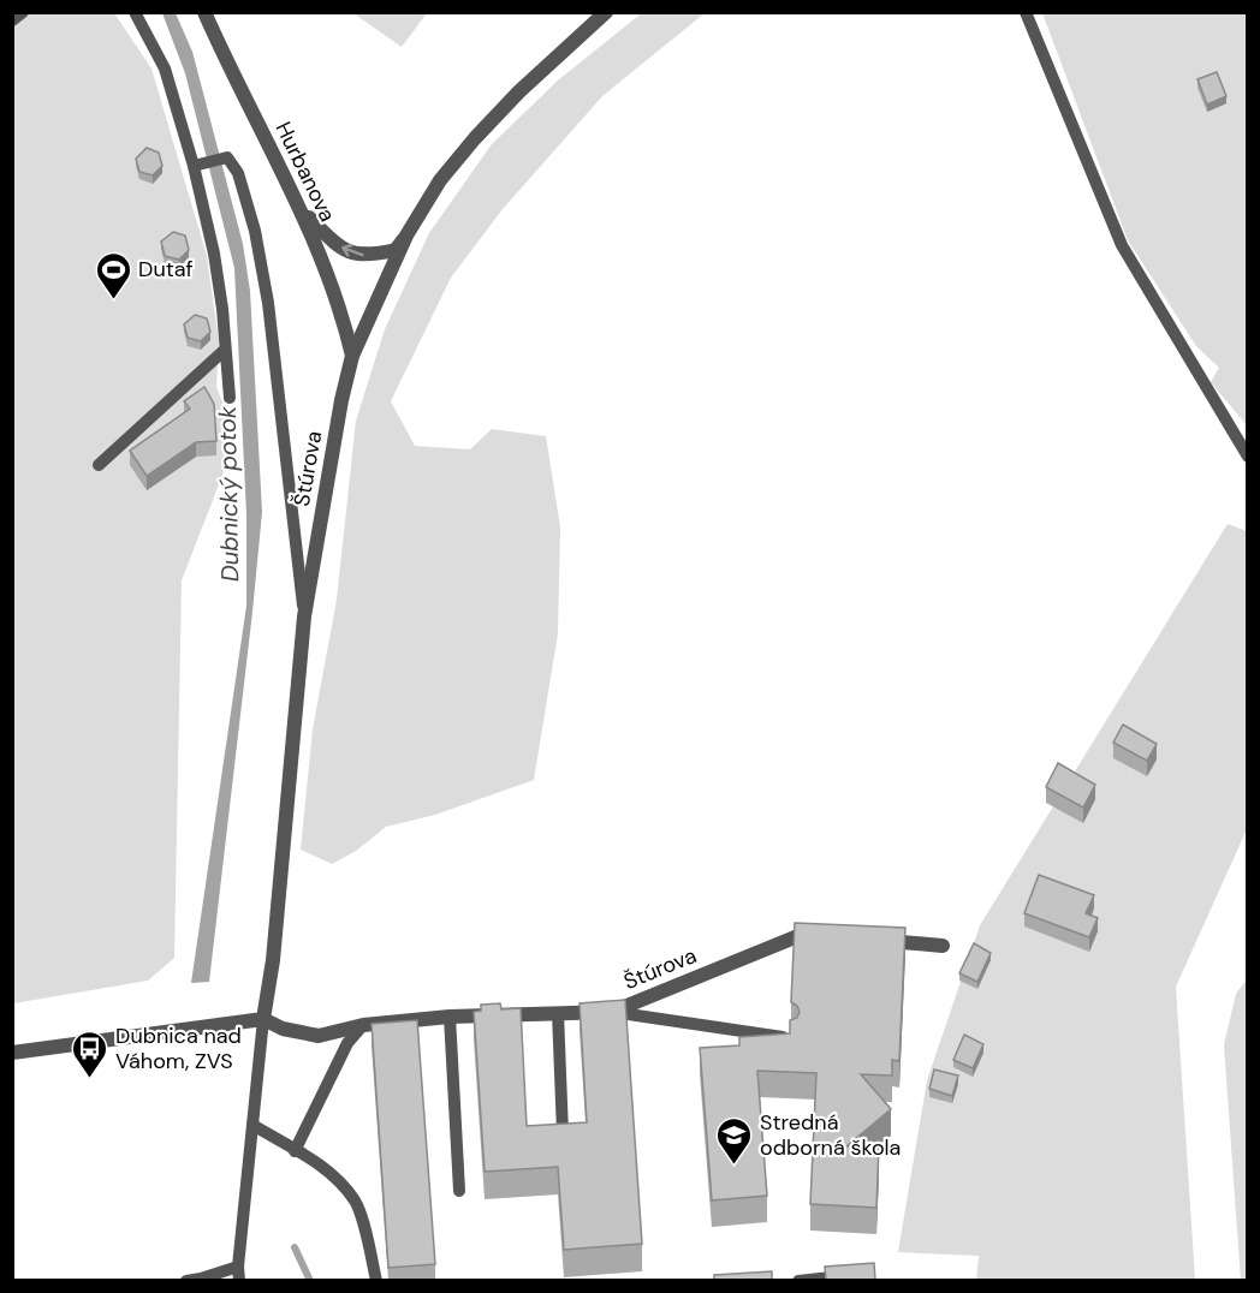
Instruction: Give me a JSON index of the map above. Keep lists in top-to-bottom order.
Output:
{
  "streets": {
    "street": ["Hurbanova", "Štúrova"]
  },
  "crossings": [
    ["Hurbanova", "Štúrova"]
  ],
  "water": ["Dubnický potok"],
  "places": {
    "sports": ["Dutaf"],
    "bus stop": ["Dubnica nad Váhom, ZVS"],
    "school or university": ["Stredná odborná škola"]
  }
}
